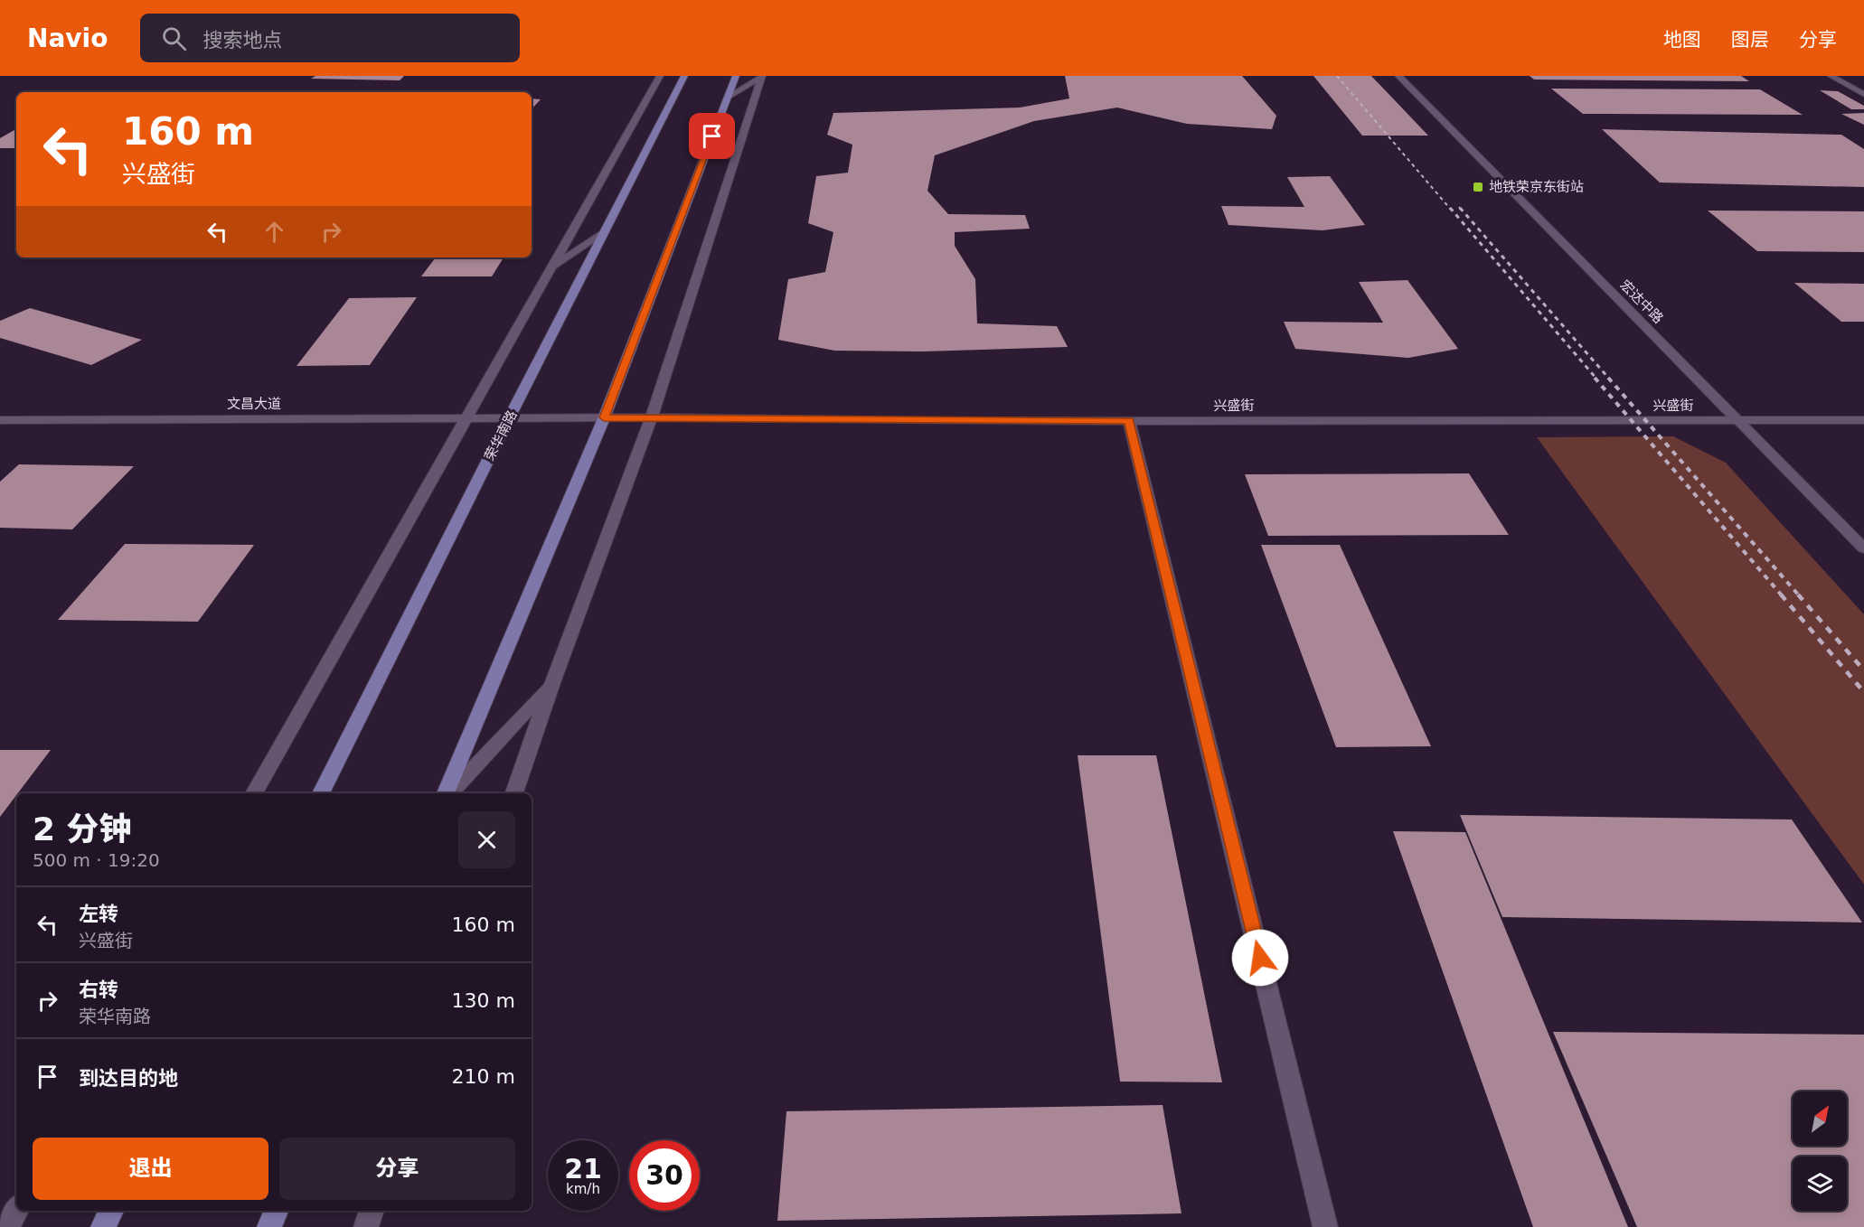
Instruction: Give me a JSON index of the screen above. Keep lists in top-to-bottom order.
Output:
{
  "streets": {
    "main road": ["荣华南路"],
    "street": ["宏达中路", "文昌大道", "兴盛街"]
  },
  "crossings": [
    ["宏达中路", "兴盛街"],
    ["文昌大道", "兴盛街"],
    ["文昌大道", "荣华南路"],
    ["兴盛街", "荣华南路"]
  ],
  "places": {
    "transit": ["地铁荣京东街站"]
  },
  "north": "top right",
  "page": {
    "header": "Navio",
    "search": "搜索地点",
    "nav": ["地图", "图层", "分享"],
    "turn": ["160 m", "兴盛街"],
    "heading": ["2 分钟", "500 m · 19:20"],
    "list": [
      {
        "name": "左转",
        "note": "兴盛街",
        "value": "160 m"
      },
      {
        "name": "右转",
        "note": "荣华南路",
        "value": "130 m"
      },
      {
        "name": "到达目的地",
        "value": "210 m"
      }
    ],
    "buttons": ["退出", "分享"],
    "speed": "21 km/h",
    "limit": "30"
  }
}
